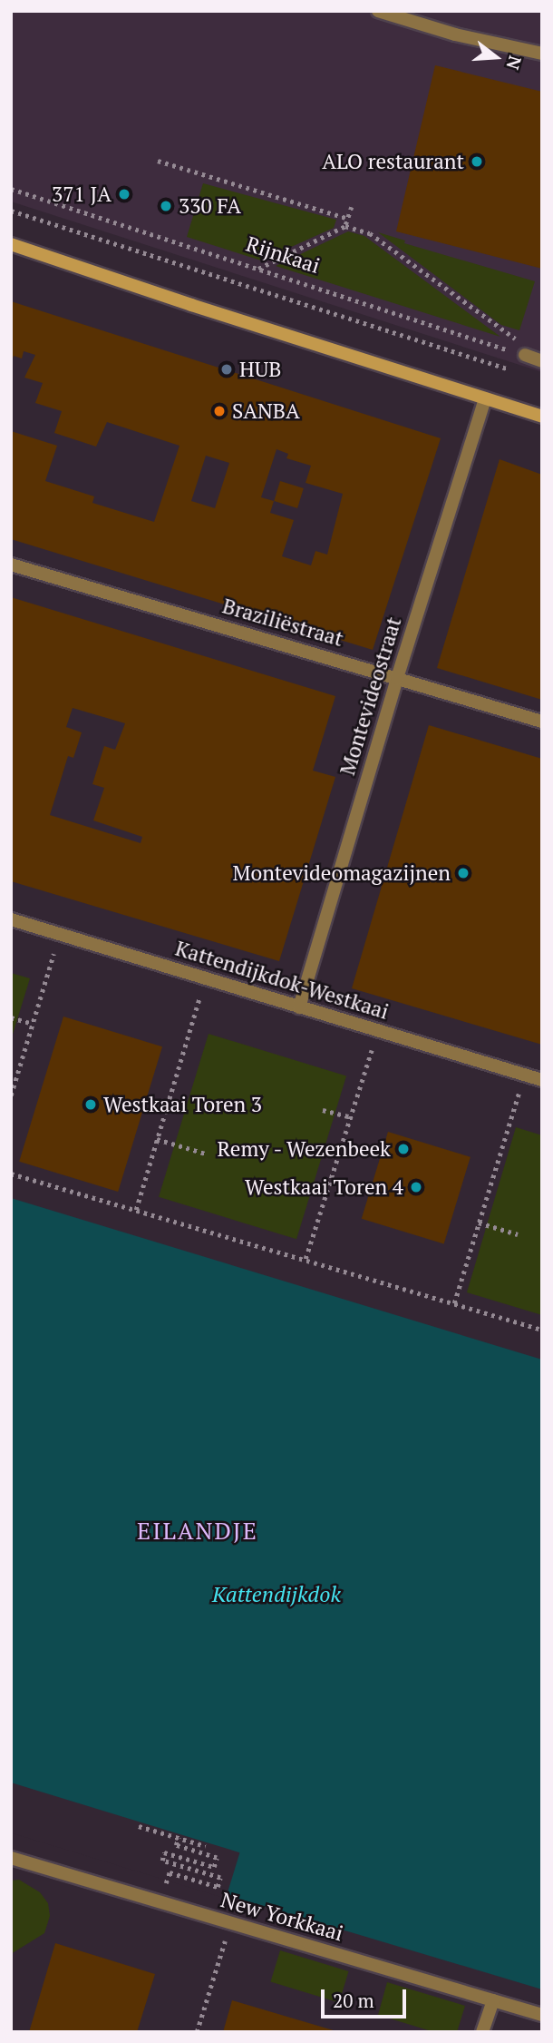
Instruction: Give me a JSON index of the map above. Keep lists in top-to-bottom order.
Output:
{
  "streets": {
    "street": [
      "Braziliëstraat",
      "Montevideostraat",
      "Kattendijkdok-Westkaai",
      "New Yorkkaai"
    ],
    "path": ["Rijnkaai"]
  },
  "crossings": [
    ["Braziliëstraat", "Montevideostraat"],
    ["Montevideostraat", "Kattendijkdok-Westkaai"]
  ],
  "districts": ["EILANDJE"],
  "water": ["Kattendijkdok"],
  "places": [
    "ALO restaurant",
    "371 JA",
    "330 FA",
    "HUB",
    "SANBA",
    "Montevideomagazijnen",
    "Westkaai Toren 3",
    "Remy - Wezenbeek",
    "Westkaai Toren 4"
  ],
  "scale_bar": "20 m",
  "north": "right"
}
